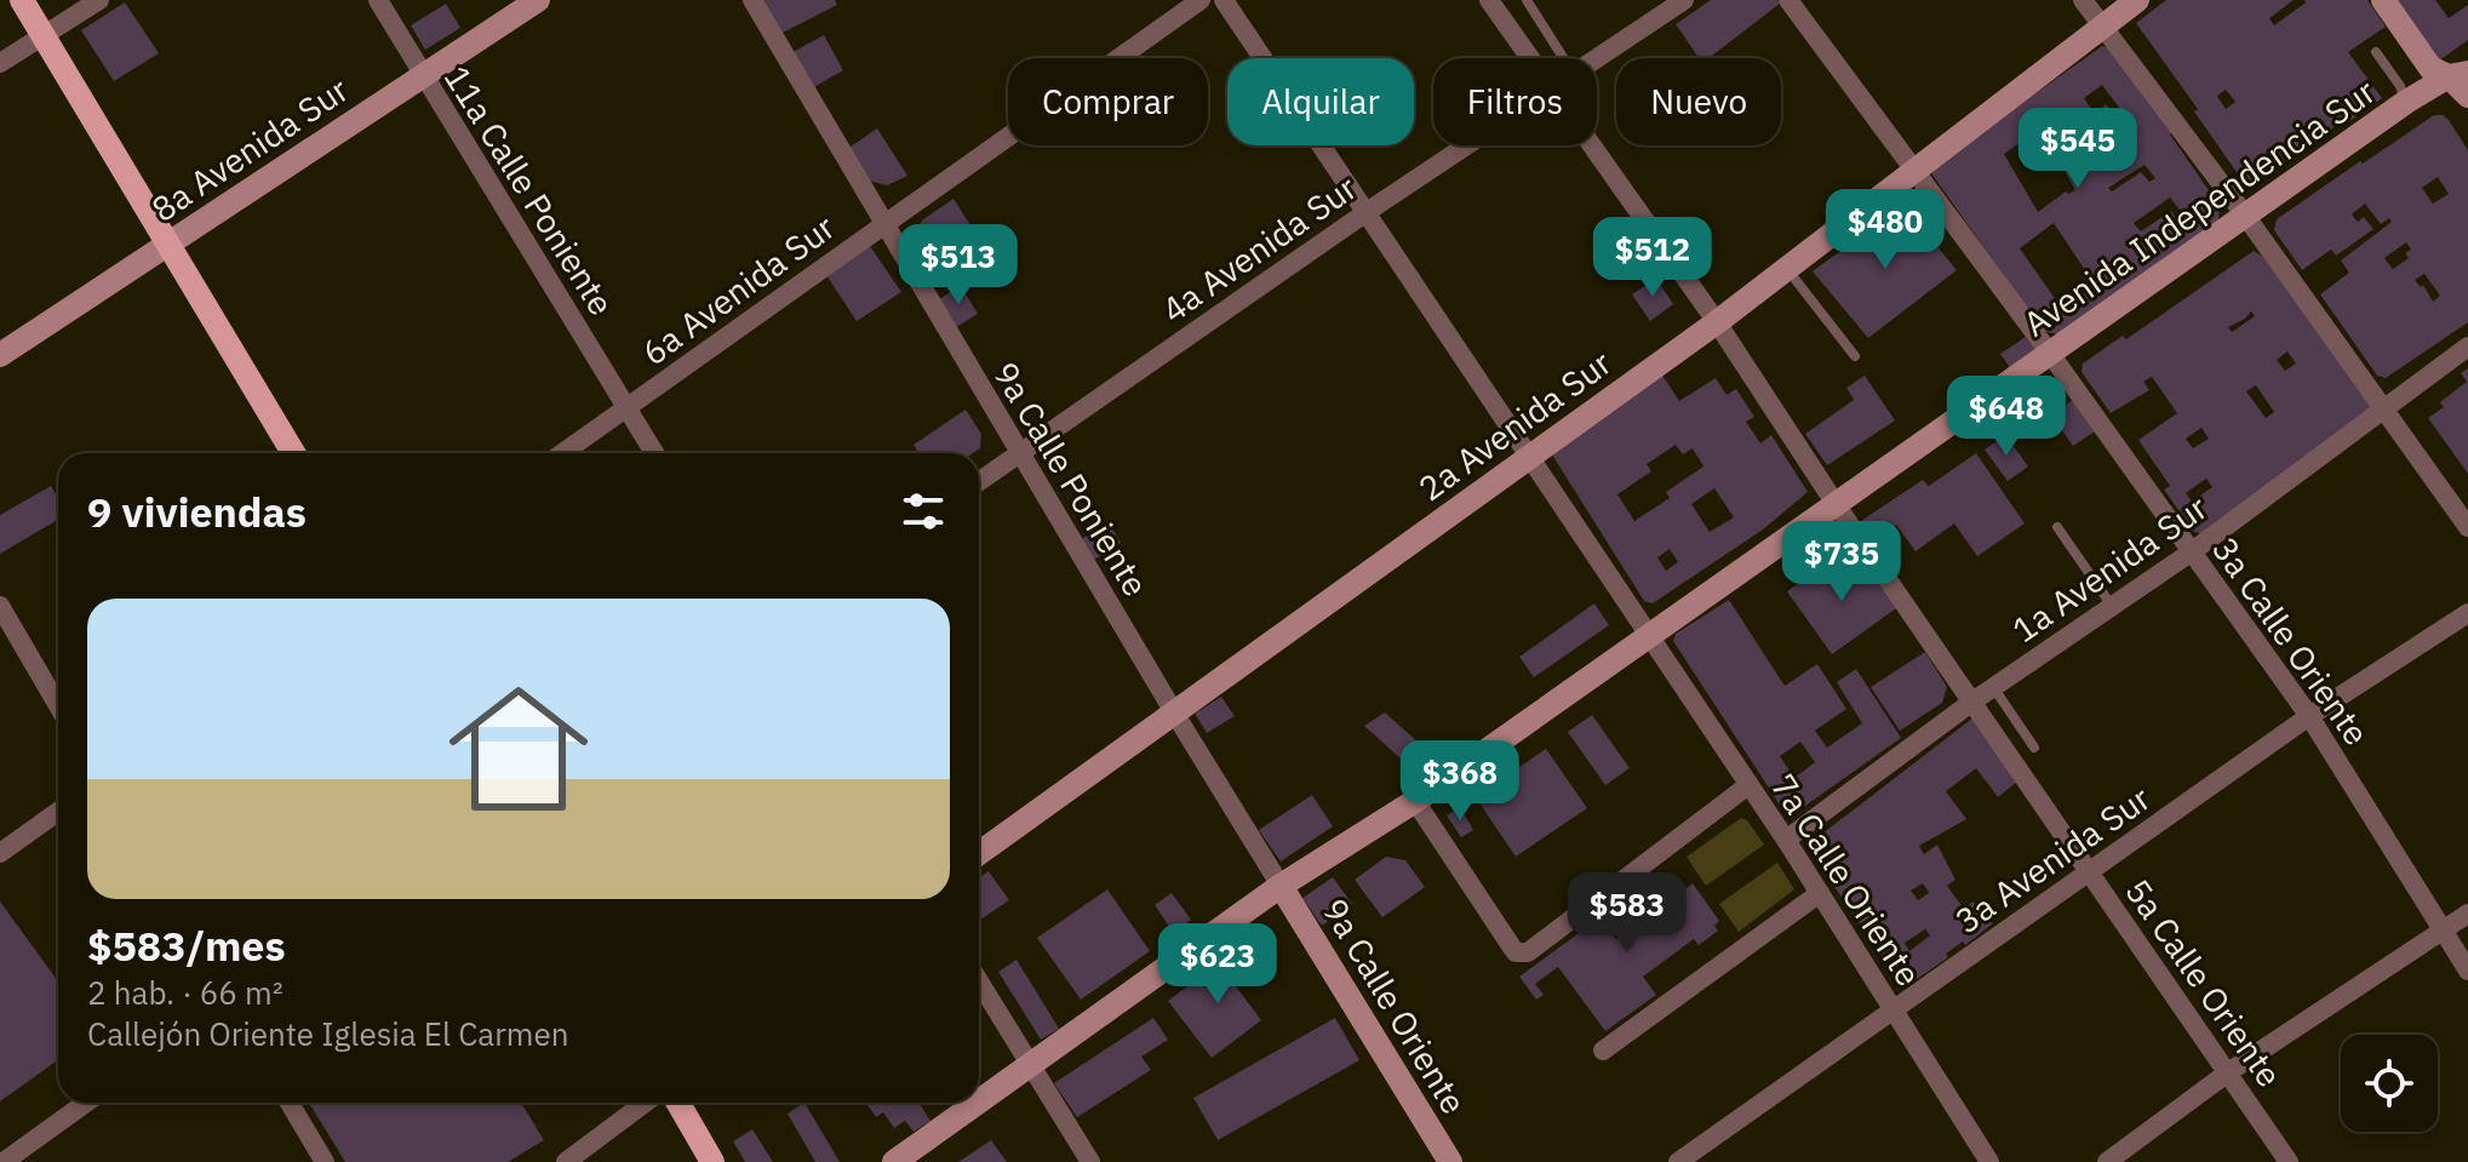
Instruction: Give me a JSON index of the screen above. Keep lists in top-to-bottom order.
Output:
{
  "streets": {
    "main road": [
      "8a Avenida Sur",
      "Avenida Independencia Sur",
      "2a Avenida Sur",
      "9a Calle Oriente"
    ],
    "street": [
      "11a Calle Poniente",
      "4a Avenida Sur",
      "6a Avenida Sur",
      "9a Calle Poniente",
      "1a Avenida Sur",
      "3a Calle Oriente",
      "3a Avenida Sur",
      "7a Calle Oriente",
      "5a Calle Oriente"
    ]
  },
  "crossings": [
    ["8a Avenida Sur", "11a Calle Poniente"],
    ["11a Calle Poniente", "6a Avenida Sur"],
    ["Avenida Independencia Sur", "9a Calle Poniente"],
    ["Avenida Independencia Sur", "3a Calle Oriente"],
    ["Avenida Independencia Sur", "7a Calle Oriente"],
    ["Avenida Independencia Sur", "5a Calle Oriente"],
    ["Avenida Independencia Sur", "9a Calle Oriente"],
    ["4a Avenida Sur", "9a Calle Poniente"],
    ["4a Avenida Sur", "7a Calle Oriente"],
    ["6a Avenida Sur", "9a Calle Poniente"],
    ["2a Avenida Sur", "9a Calle Poniente"],
    ["2a Avenida Sur", "3a Calle Oriente"],
    ["2a Avenida Sur", "7a Calle Oriente"],
    ["2a Avenida Sur", "5a Calle Oriente"],
    ["9a Calle Poniente", "9a Calle Oriente"],
    ["1a Avenida Sur", "3a Calle Oriente"],
    ["1a Avenida Sur", "7a Calle Oriente"],
    ["1a Avenida Sur", "5a Calle Oriente"],
    ["3a Calle Oriente", "3a Avenida Sur"],
    ["3a Avenida Sur", "7a Calle Oriente"],
    ["3a Avenida Sur", "5a Calle Oriente"]
  ],
  "page": {
    "chip": [
      "Comprar",
      "Alquilar",
      "Filtros",
      "Nuevo"
    ],
    "price": [
      "$545",
      "$480",
      "$512",
      "$513",
      "$648",
      "$735",
      "$368",
      "$583",
      "$623"
    ],
    "heading": "9 viviendas",
    "list": [
      {
        "name": "$583/mes",
        "note": "2 hab. · 66 m² · Callejón Oriente Iglesia El Carmen"
      }
    ]
  }
}
